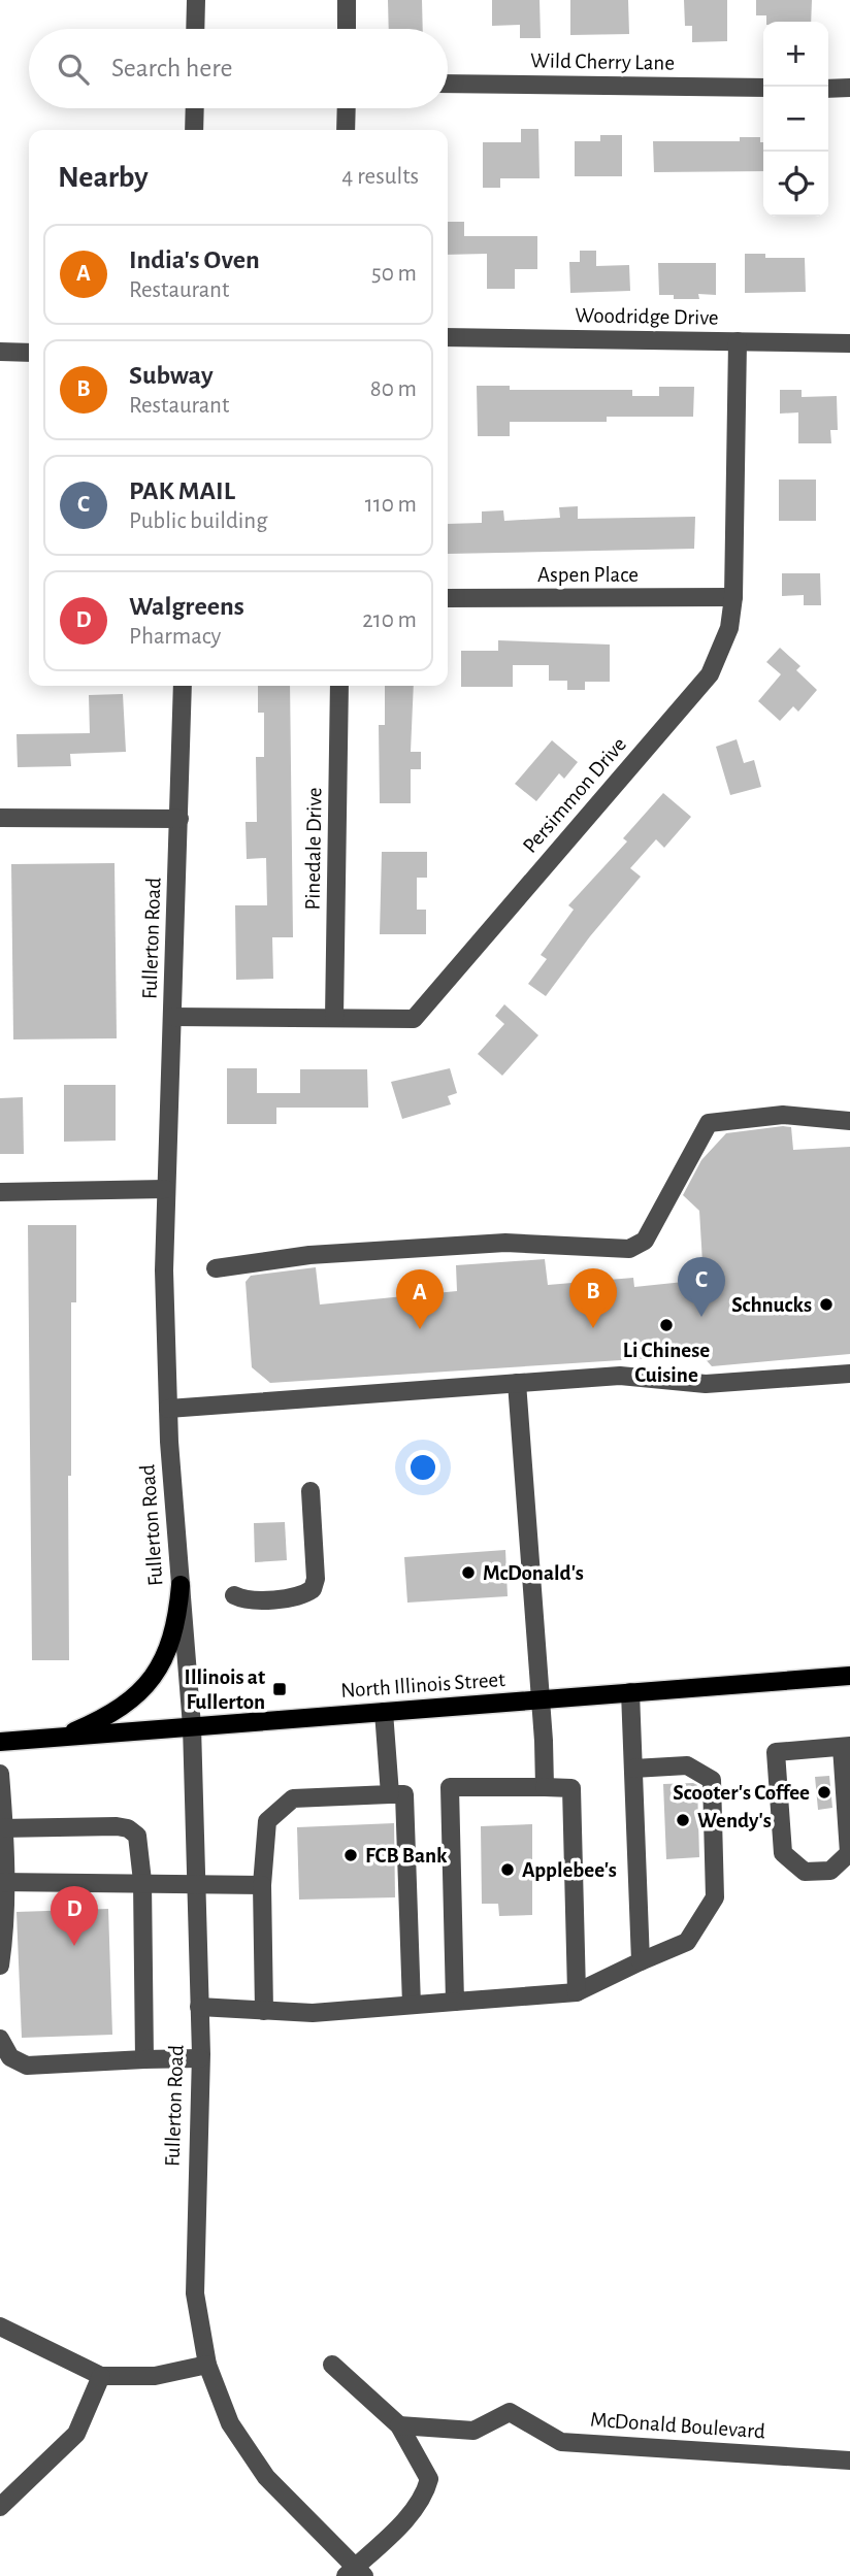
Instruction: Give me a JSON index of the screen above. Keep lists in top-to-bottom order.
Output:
{
  "streets": {
    "main road": ["North Illinois Street"],
    "street": [
      "Wild Cherry Lane",
      "Woodridge Drive",
      "Aspen Place",
      "Persimmon Drive",
      "Pinedale Drive",
      "Fullerton Road",
      "McDonald Boulevard"
    ]
  },
  "crossings": [
    ["Woodridge Drive", "Persimmon Drive"],
    ["Aspen Place", "Persimmon Drive"],
    ["Persimmon Drive", "Pinedale Drive"],
    ["Persimmon Drive", "Fullerton Road"],
    ["Fullerton Road", "North Illinois Street"]
  ],
  "places": {
    "other": [
      "Schnucks",
      "Li Chinese Cuisine",
      "McDonald's",
      "Scooter's Coffee",
      "Wendy's",
      "FCB Bank",
      "Applebee's"
    ],
    "transit": ["Illinois at Fullerton"]
  },
  "page": {
    "map_buttons": ["+", "−"],
    "search": "Search here",
    "heading": ["Nearby", "4 results"],
    "list": [
      {
        "mark": "A",
        "name": "India's Oven",
        "note": "Restaurant",
        "value": "50 m"
      },
      {
        "mark": "B",
        "name": "Subway",
        "note": "Restaurant",
        "value": "80 m"
      },
      {
        "mark": "C",
        "name": "PAK MAIL",
        "note": "Public building",
        "value": "110 m"
      },
      {
        "mark": "D",
        "name": "Walgreens",
        "note": "Pharmacy",
        "value": "210 m"
      }
    ],
    "pins": [
      "C",
      "B",
      "A",
      "D"
    ]
  }
}
